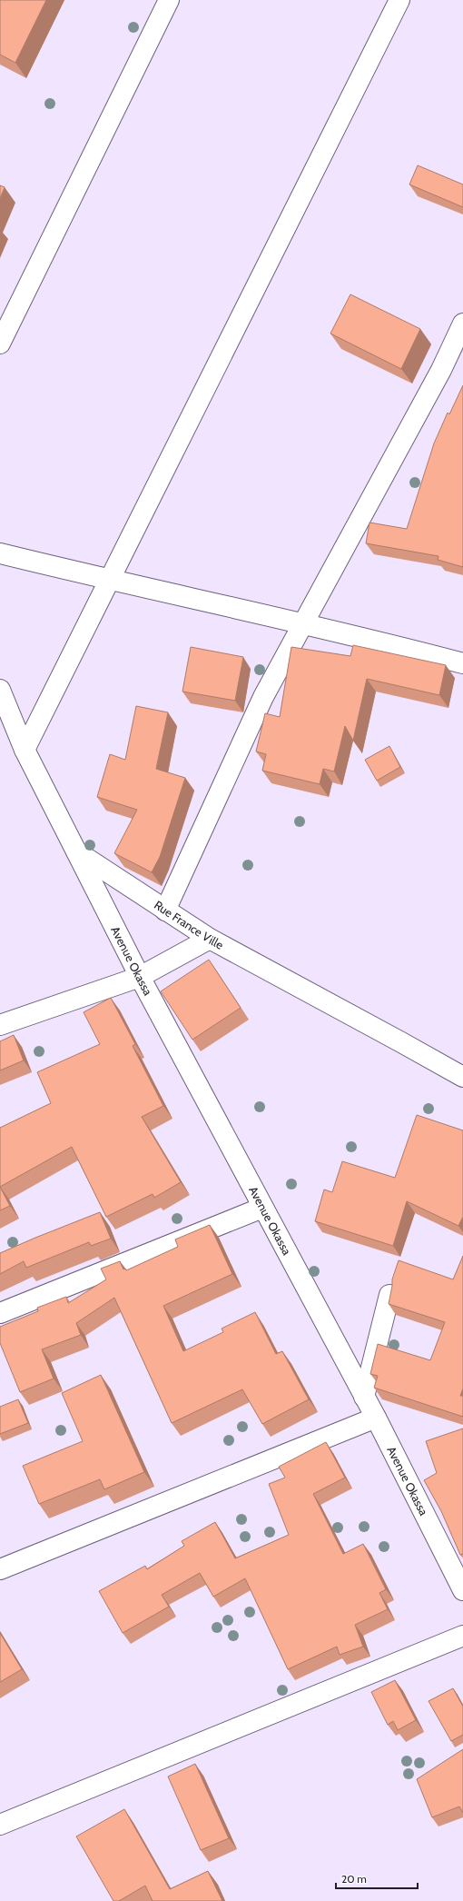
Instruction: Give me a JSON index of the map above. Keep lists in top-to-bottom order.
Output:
{
  "streets": {
    "street": ["Rue France Ville", "Avenue Okassa"]
  },
  "crossings": [
    ["Rue France Ville", "Avenue Okassa"]
  ],
  "scale_bar": "20 m"
}
